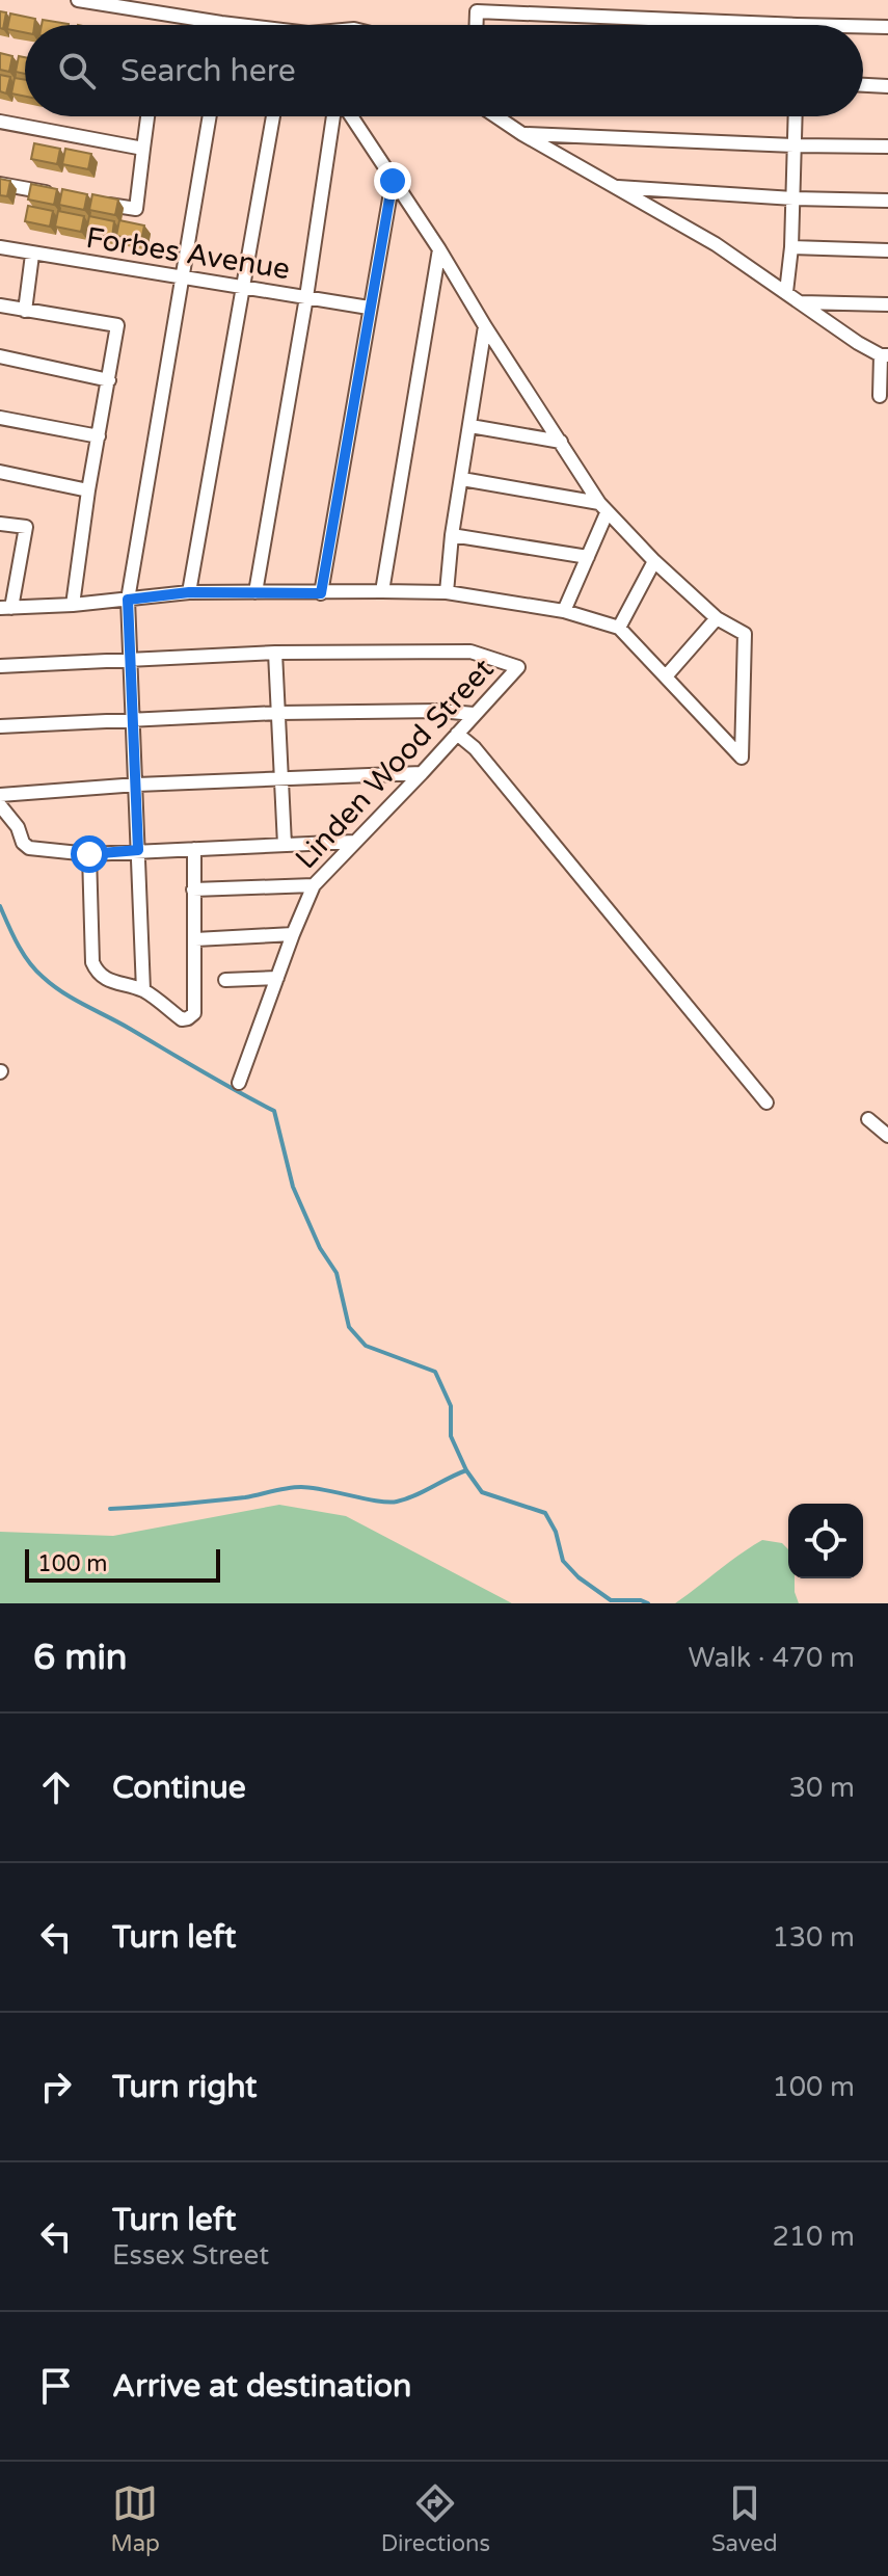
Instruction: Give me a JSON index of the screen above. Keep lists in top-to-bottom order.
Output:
{
  "streets": {
    "street": ["Forbes Avenue", "Linden Wood Street"]
  },
  "scale_bar": "100 m",
  "page": {
    "search": "Search here",
    "scale": "100 m",
    "heading": ["6 min", "Walk · 470 m"],
    "list": [
      ["Continue", "30 m"],
      ["Turn left", "130 m"],
      ["Turn right", "100 m"],
      ["Turn left", "Essex Street", "210 m"],
      "Arrive at destination"
    ],
    "nav": ["Map", "Directions", "Saved"]
  }
}
